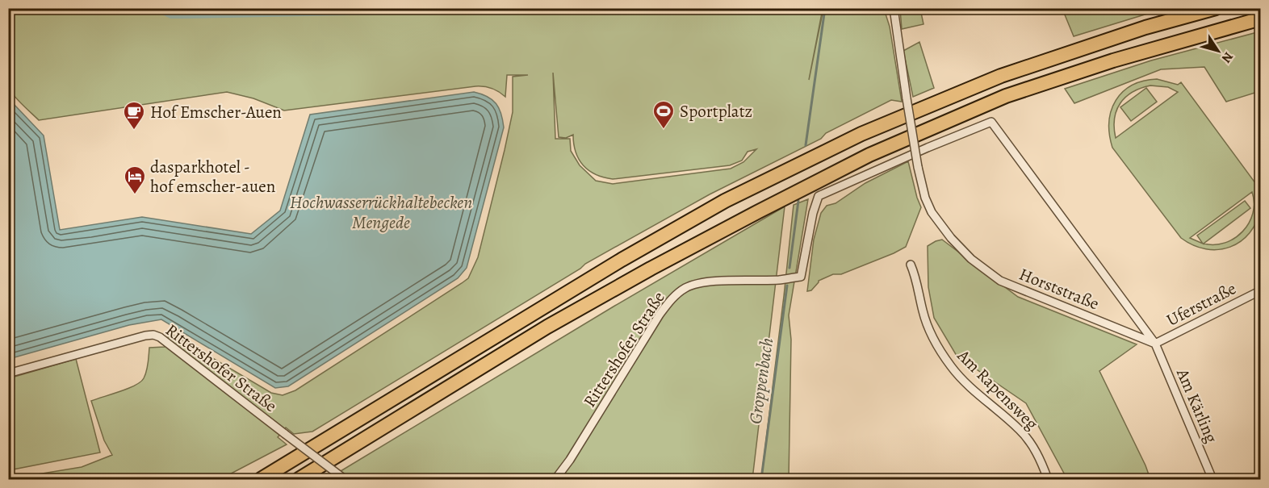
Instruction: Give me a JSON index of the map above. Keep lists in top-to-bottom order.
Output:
{
  "streets": {
    "street": [
      "Horststraße",
      "Uferstraße",
      "Rittershofer Straße",
      "Am Rapensweg",
      "Am Kärling"
    ]
  },
  "crossings": [
    ["Horststraße", "Uferstraße"],
    ["Horststraße", "Rittershofer Straße"],
    ["Horststraße", "Am Kärling"],
    ["Uferstraße", "Am Kärling"]
  ],
  "water": ["Hochwasserrückhaltebecken Mengede", "Groppenbach"],
  "places": {
    "sports": ["Sportplatz"],
    "cafe": ["Hof Emscher-Auen"],
    "hotel": ["dasparkhotel - hof emscher-auen"]
  },
  "north": "bottom right"
}
